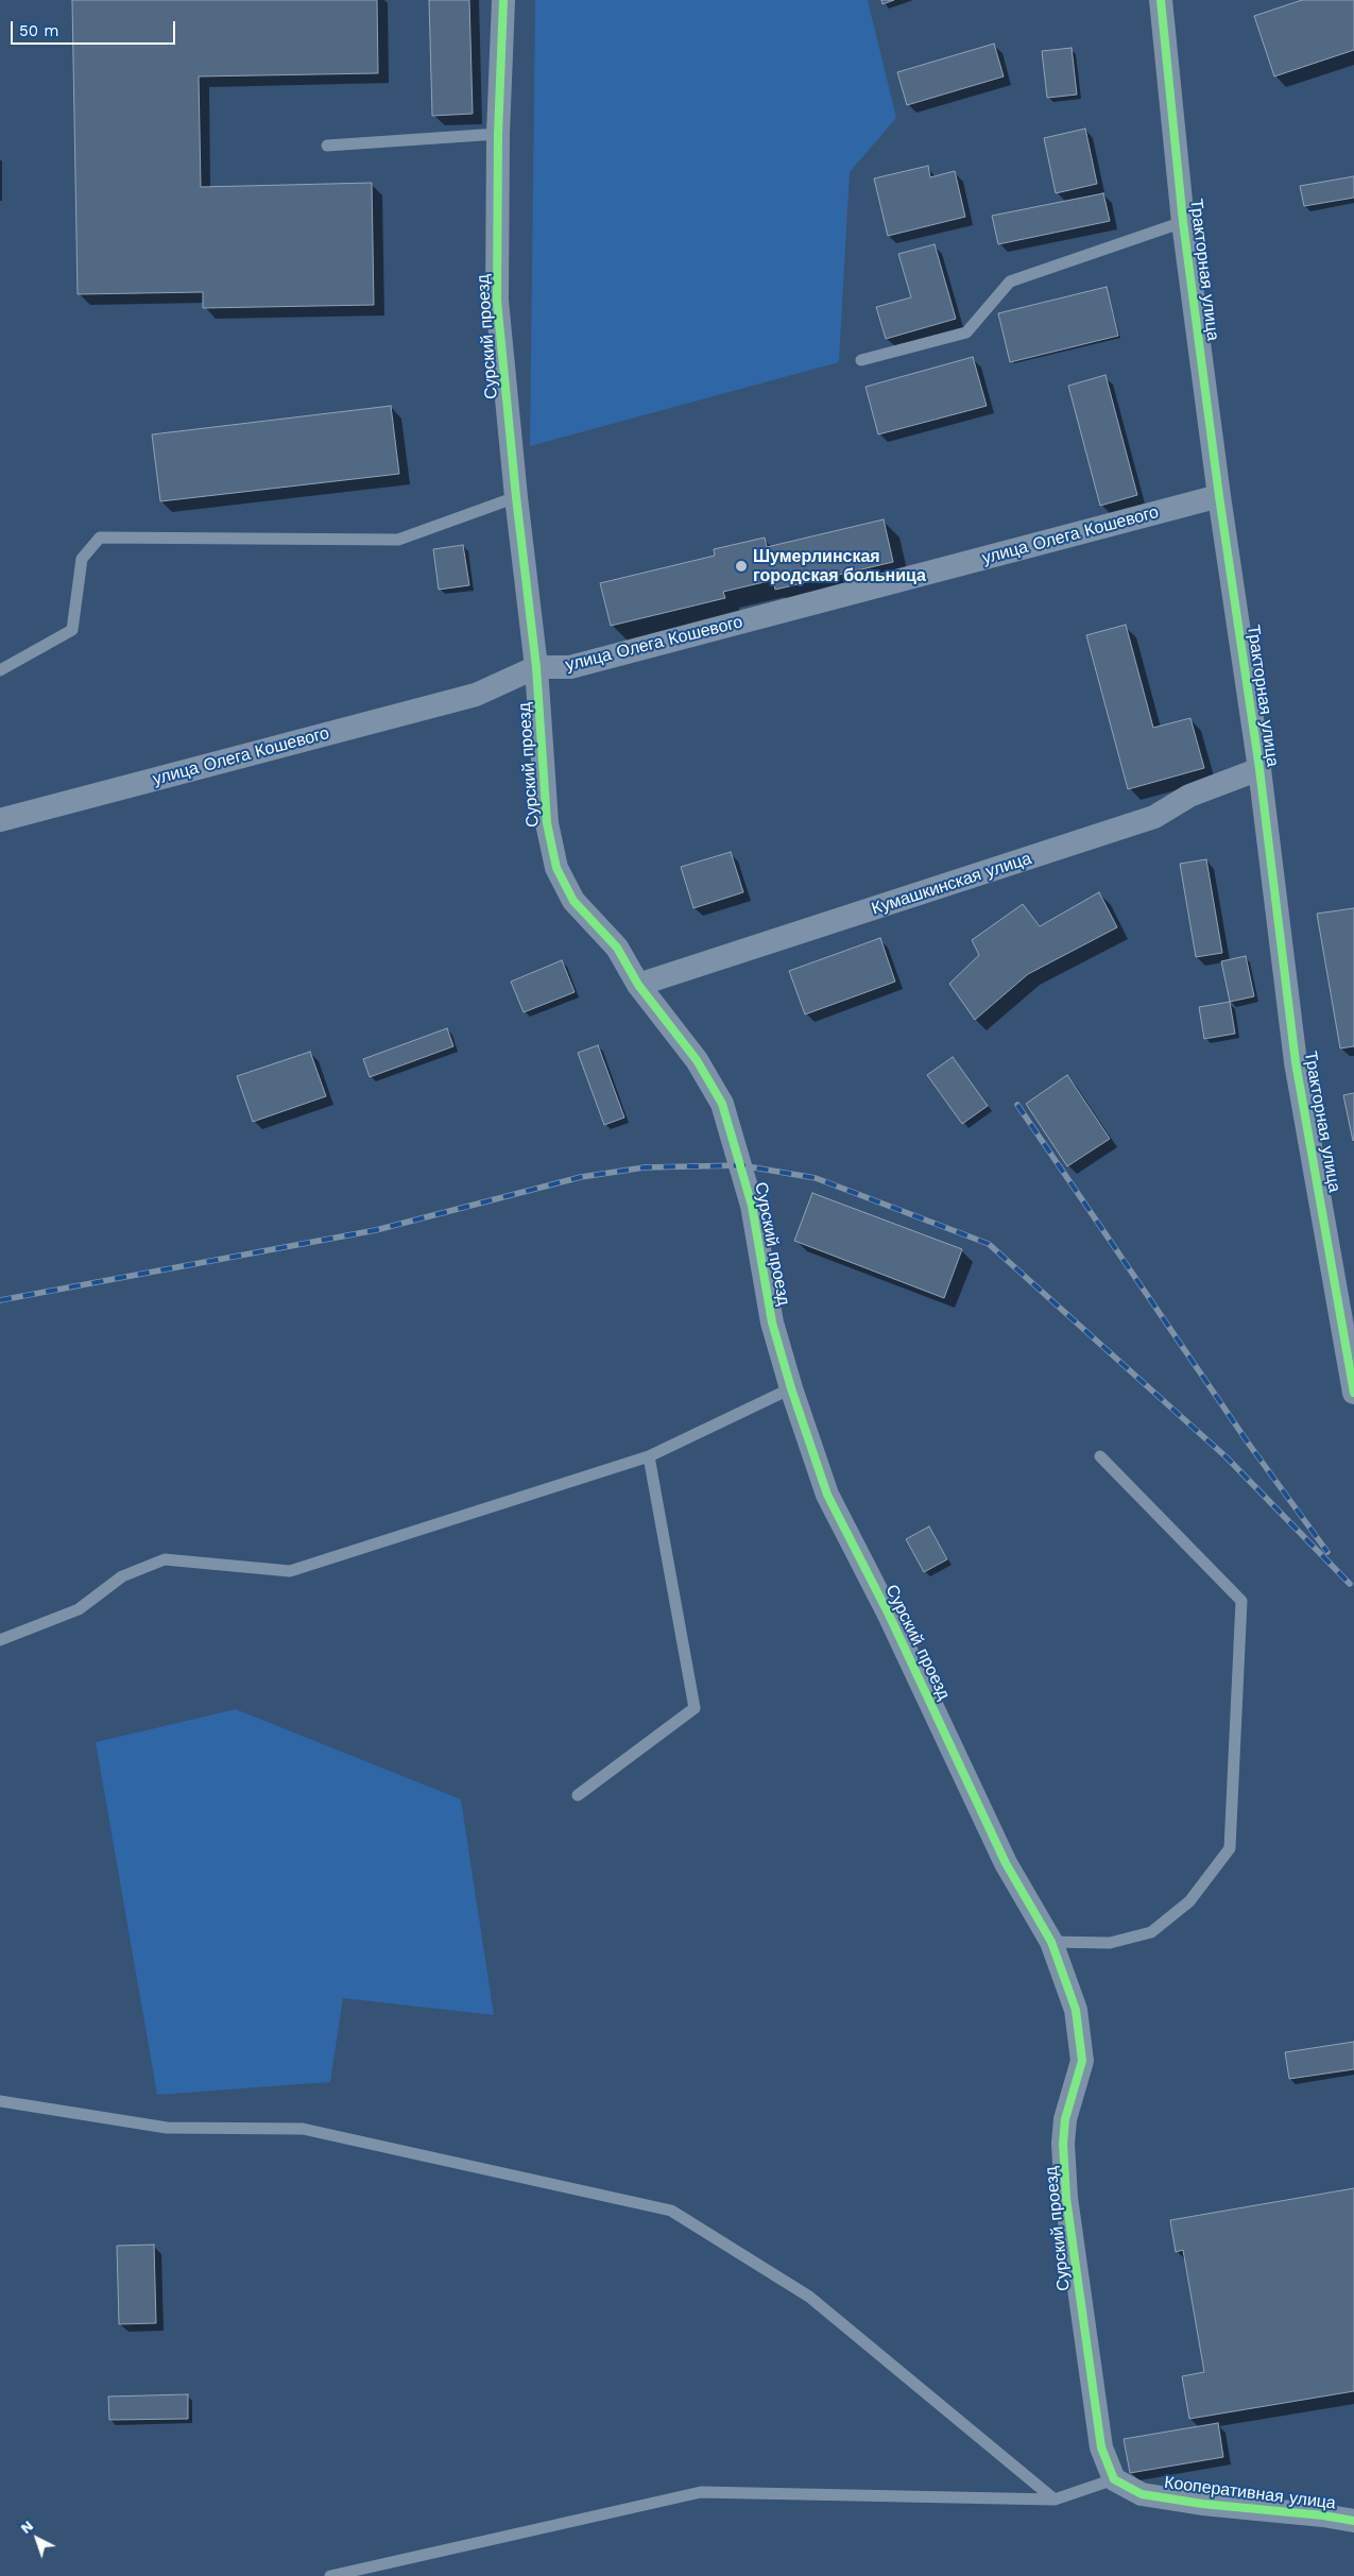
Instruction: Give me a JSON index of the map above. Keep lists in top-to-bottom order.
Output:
{
  "streets": {
    "street": [
      "Тракторная улица",
      "Сурский проезд",
      "улица Олега Кошевого",
      "Кумашкинская улица",
      "Кооперативная улица"
    ]
  },
  "crossings": [
    ["Тракторная улица", "улица Олега Кошевого"],
    ["Тракторная улица", "Кумашкинская улица"],
    ["Сурский проезд", "улица Олега Кошевого"],
    ["Сурский проезд", "Кумашкинская улица"],
    ["Сурский проезд", "Кооперативная улица"]
  ],
  "places": ["Шумерлинская городская больница"],
  "scale_bar": "50 m",
  "north": "top left"
}
